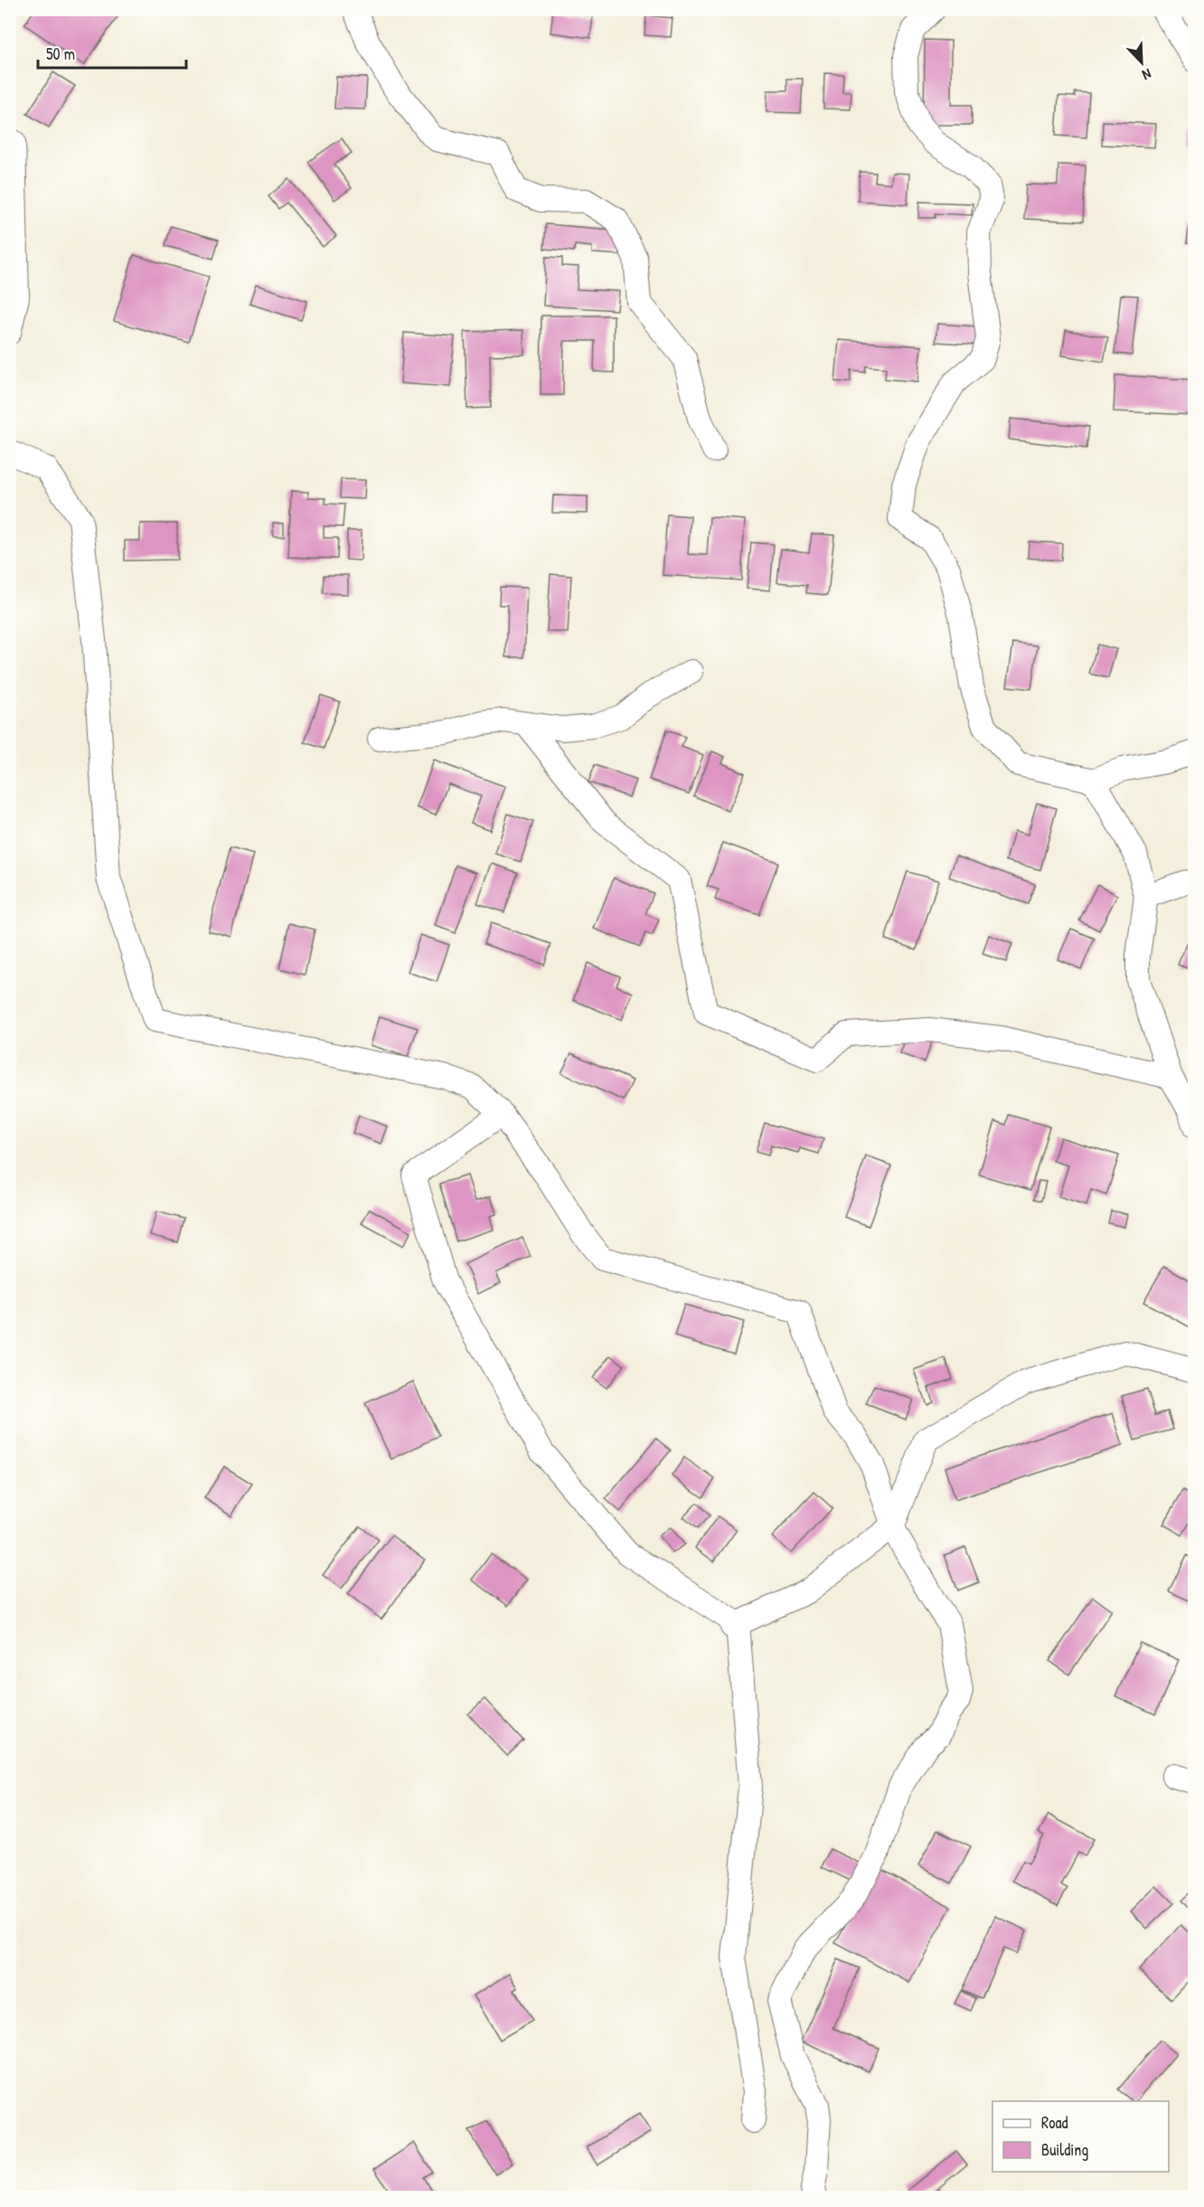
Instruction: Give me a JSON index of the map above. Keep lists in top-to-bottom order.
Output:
{
  "legend": ["Road", "Building"],
  "scale_bar": "50 m",
  "north": "bottom right"
}
